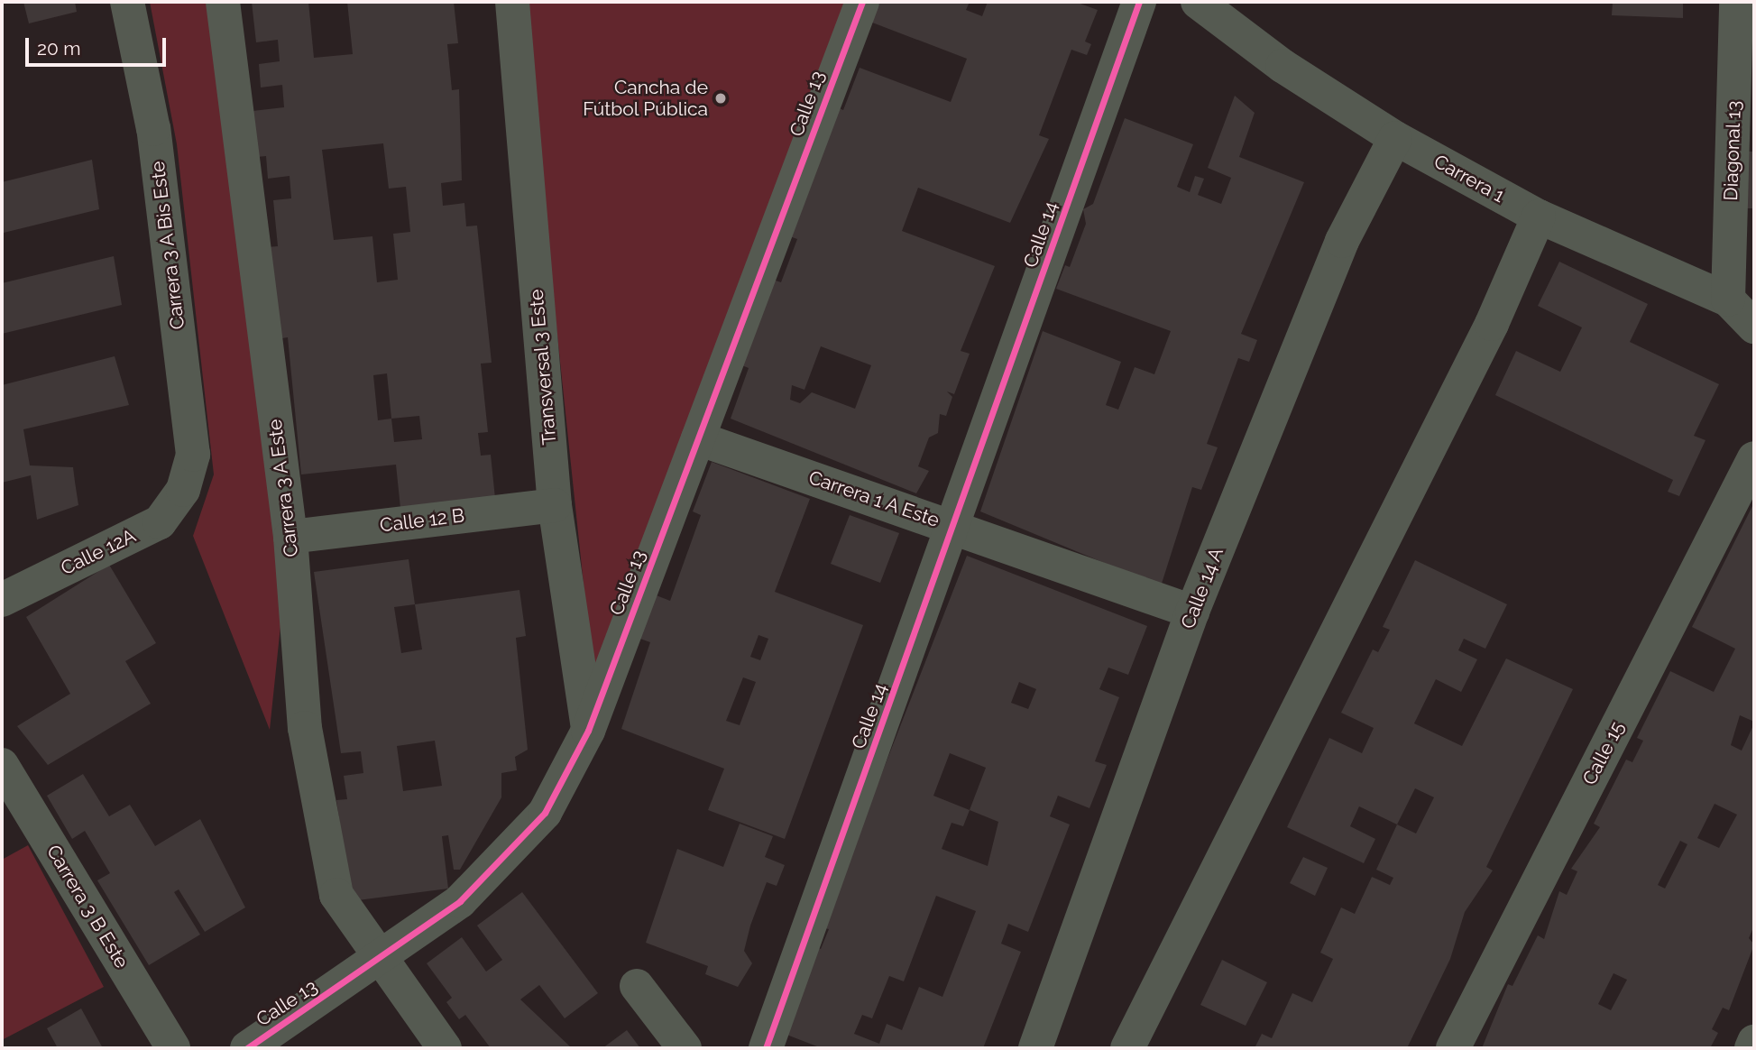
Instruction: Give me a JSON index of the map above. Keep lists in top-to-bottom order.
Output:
{
  "streets": {
    "street": [
      "Calle 13",
      "Diagonal 13",
      "Carrera 1",
      "Calle 14",
      "Carrera 3 A Bis Este",
      "Transversal 3 Este",
      "Carrera 3 A Este",
      "Carrera 1 A Este",
      "Calle 12 B",
      "Calle 12A",
      "Calle 14 A",
      "Calle 15",
      "Carrera 3 B Este"
    ]
  },
  "crossings": [
    ["Calle 13", "Transversal 3 Este"],
    ["Calle 13", "Carrera 3 A Este"],
    ["Calle 13", "Carrera 1 A Este"],
    ["Diagonal 13", "Carrera 1"],
    ["Carrera 1", "Calle 14 A"],
    ["Calle 14", "Carrera 1 A Este"],
    ["Carrera 3 A Bis Este", "Calle 12A"],
    ["Transversal 3 Este", "Calle 12 B"],
    ["Carrera 3 A Este", "Calle 12 B"],
    ["Carrera 1 A Este", "Calle 14 A"]
  ],
  "places": ["Cancha de Fútbol Pública"],
  "scale_bar": "20 m"
}
